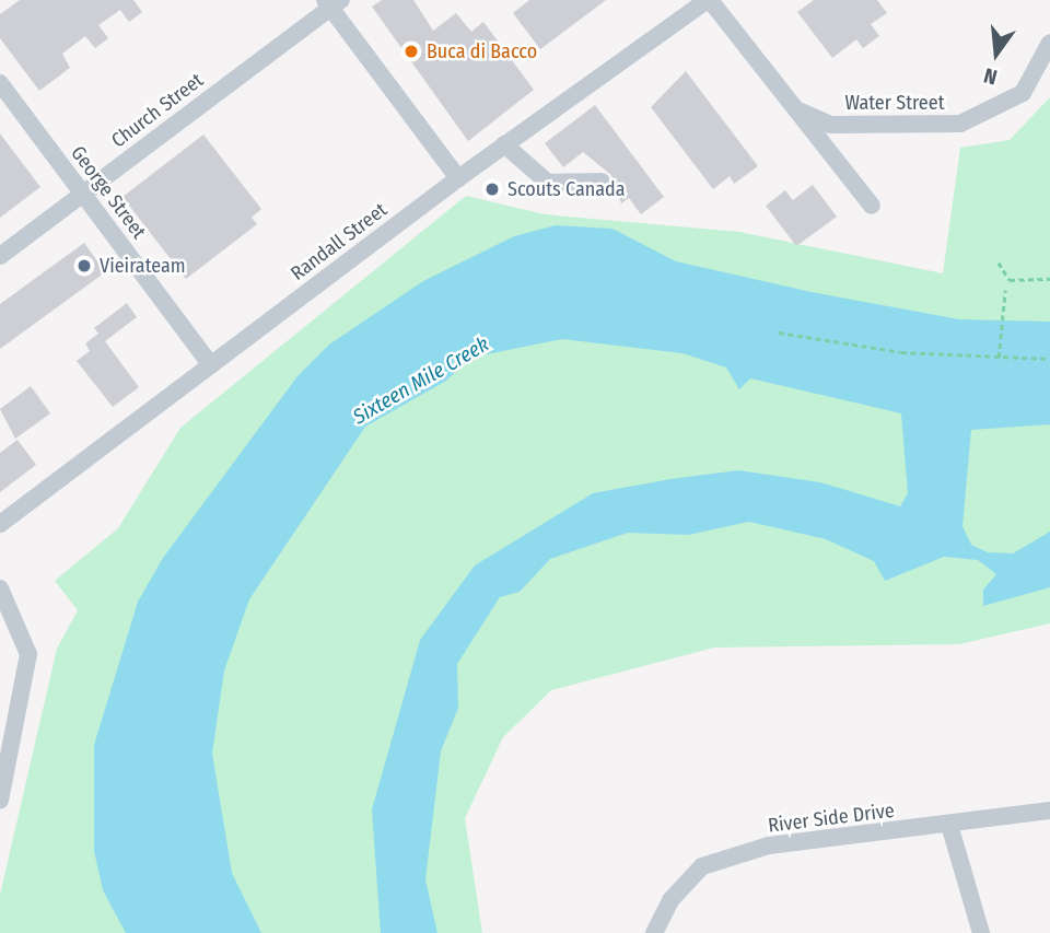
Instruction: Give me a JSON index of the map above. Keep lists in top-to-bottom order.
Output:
{
  "streets": {
    "street": [
      "Water Street",
      "Church Street",
      "George Street",
      "Randall Street",
      "River Side Drive"
    ]
  },
  "crossings": [
    ["Church Street", "George Street"],
    ["George Street", "Randall Street"]
  ],
  "water": ["Sixteen Mile Creek"],
  "places": ["Buca di Bacco", "Scouts Canada", "Vieirateam"],
  "north": "bottom"
}
